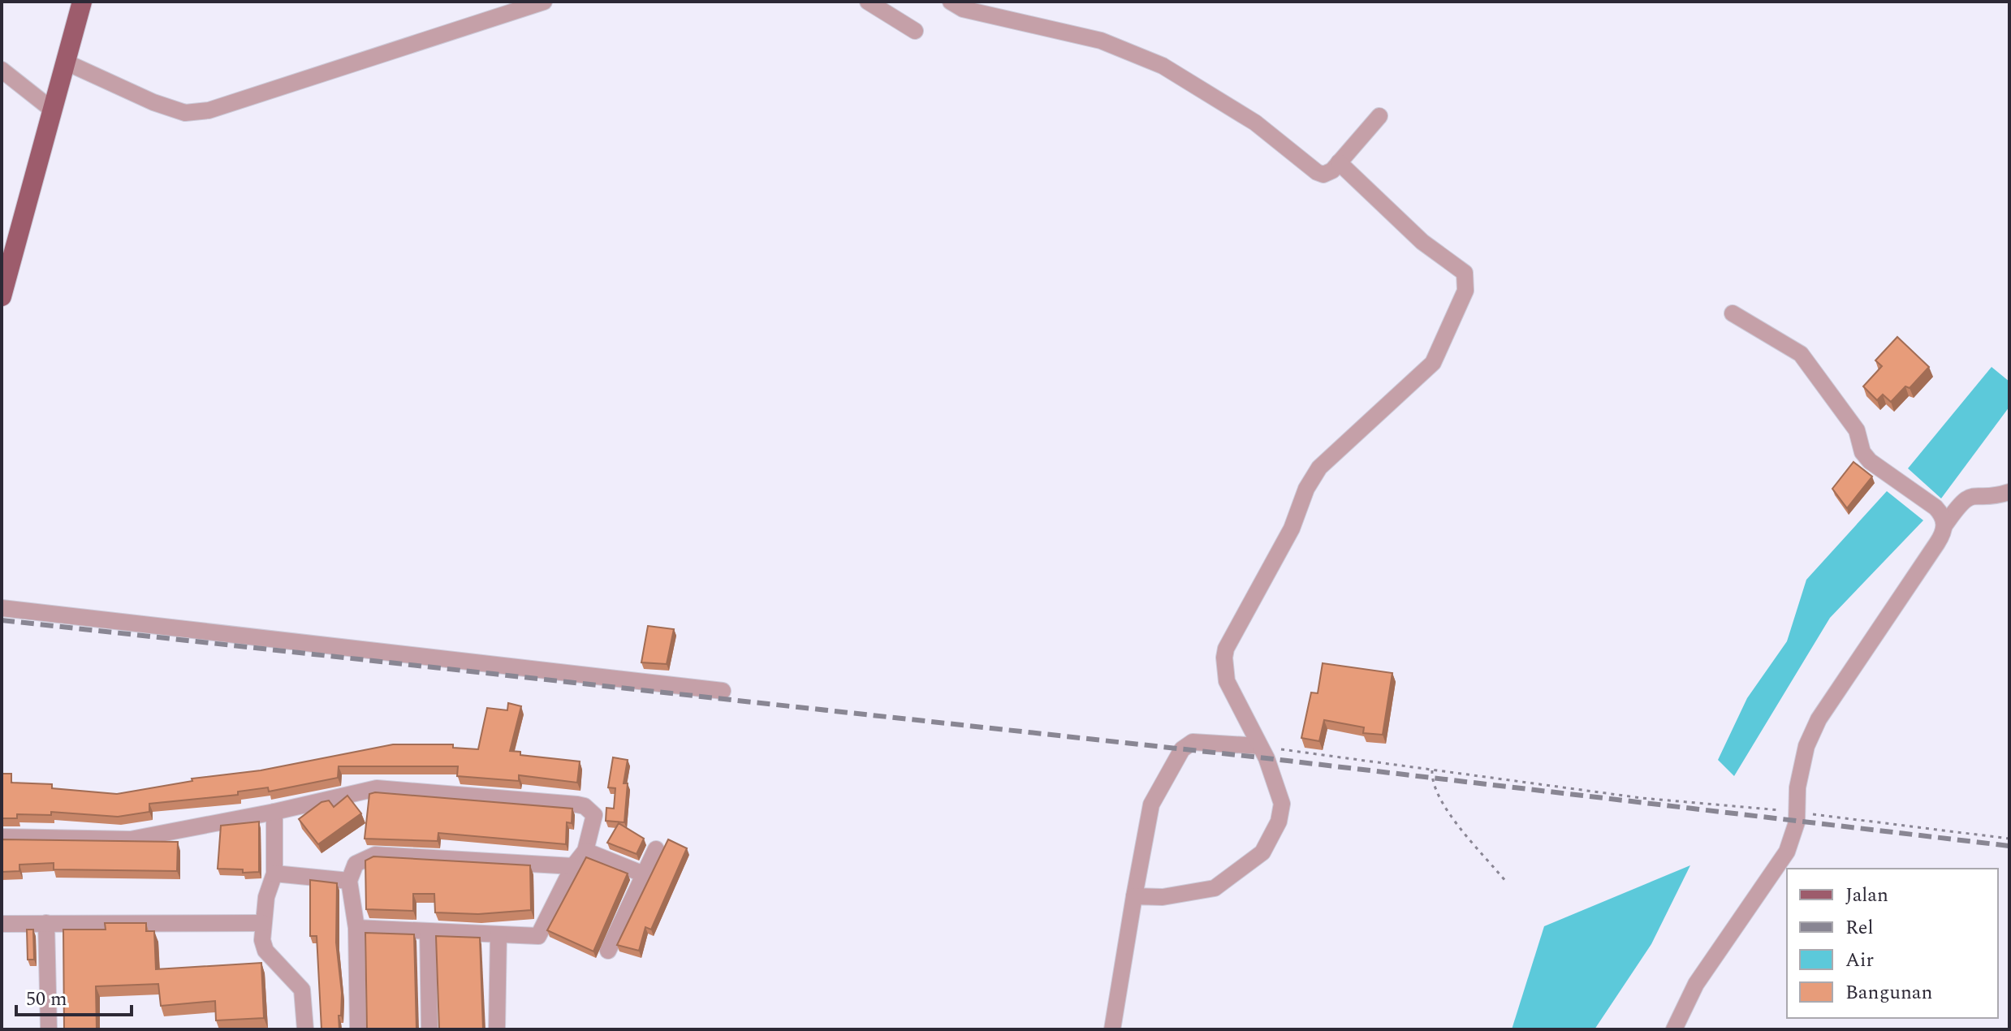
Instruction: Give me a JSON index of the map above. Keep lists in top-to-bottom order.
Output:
{
  "legend": [
    "Jalan",
    "Rel",
    "Air",
    "Bangunan"
  ],
  "scale_bar": "50 m"
}
